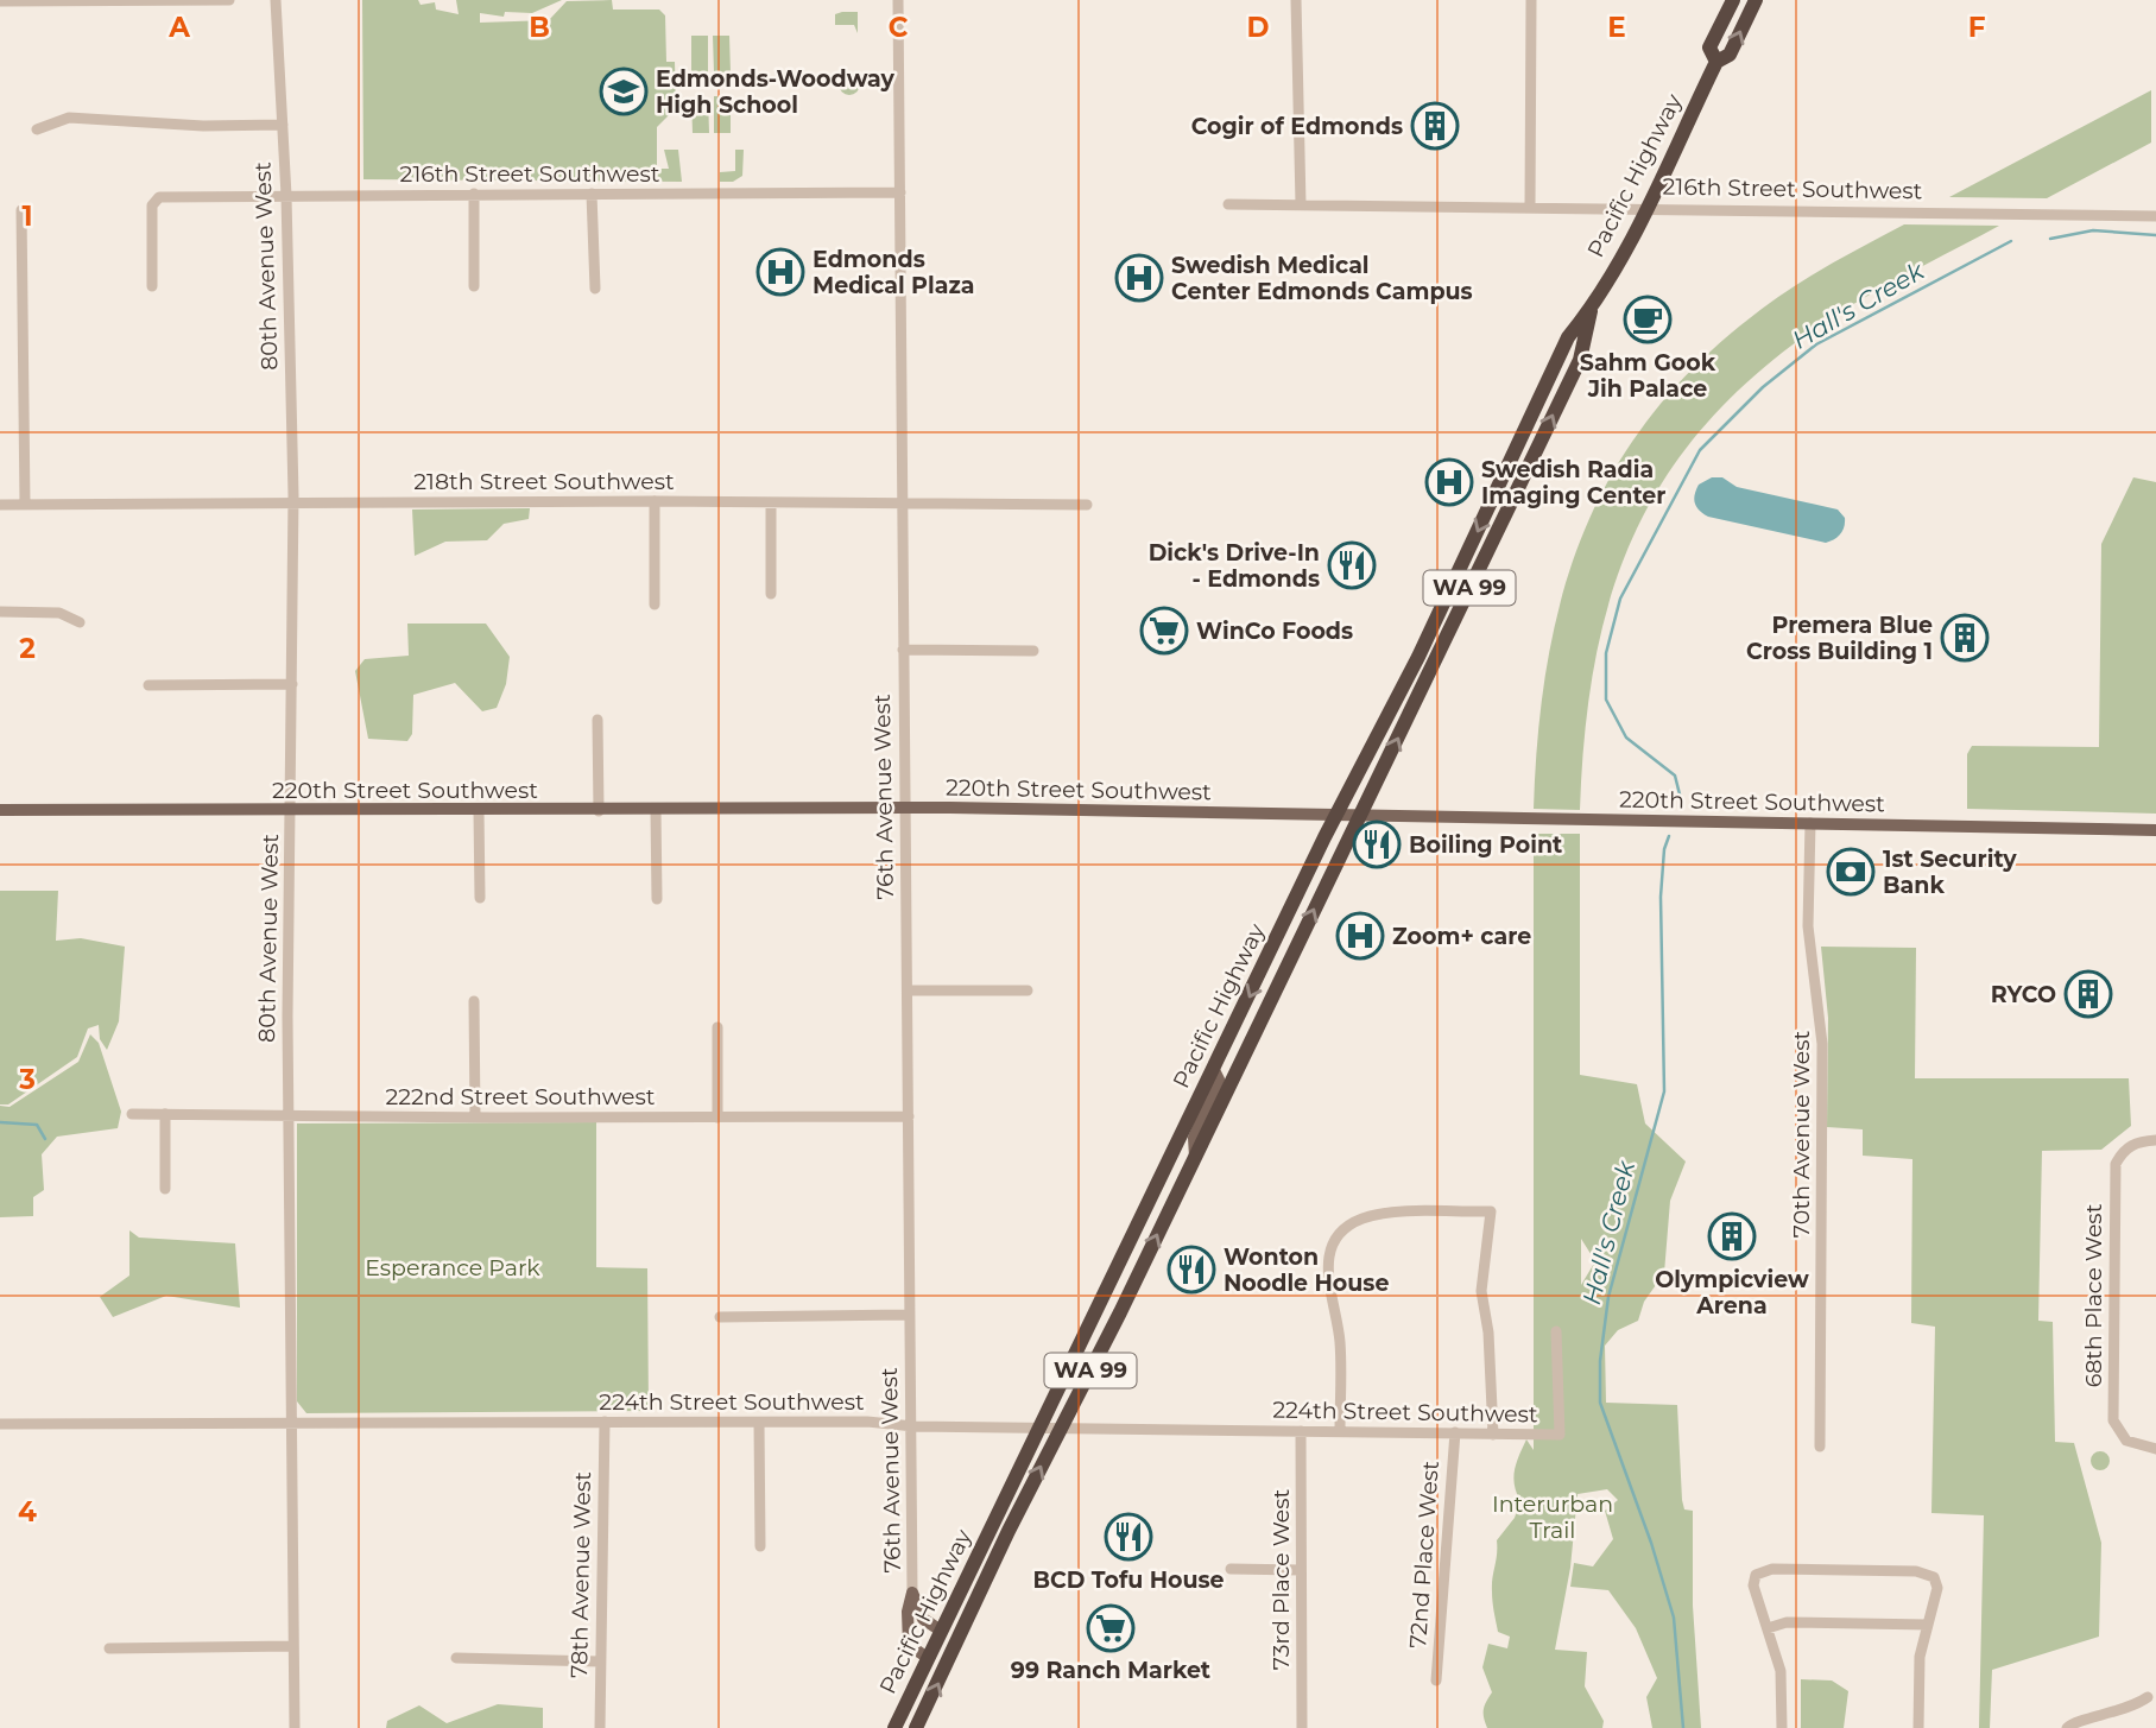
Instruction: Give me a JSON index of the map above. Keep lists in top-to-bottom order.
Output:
{
  "streets": {
    "highway": ["Pacific Highway", "WA 99"],
    "main road": ["220th Street Southwest"],
    "street": [
      "216th Street Southwest",
      "80th Avenue West",
      "218th Street Southwest",
      "76th Avenue West",
      "222nd Street Southwest",
      "70th Avenue West",
      "68th Place West",
      "224th Street Southwest",
      "72nd Place West",
      "78th Avenue West",
      "73rd Place West"
    ]
  },
  "crossings": [
    ["216th Street Southwest", "Pacific Highway"],
    ["216th Street Southwest", "80th Avenue West"],
    ["216th Street Southwest", "76th Avenue West"],
    ["Pacific Highway", "220th Street Southwest"],
    ["Pacific Highway", "224th Street Southwest"],
    ["80th Avenue West", "218th Street Southwest"],
    ["80th Avenue West", "220th Street Southwest"],
    ["80th Avenue West", "222nd Street Southwest"],
    ["80th Avenue West", "224th Street Southwest"],
    ["218th Street Southwest", "76th Avenue West"],
    ["220th Street Southwest", "76th Avenue West"],
    ["220th Street Southwest", "70th Avenue West"],
    ["76th Avenue West", "222nd Street Southwest"],
    ["76th Avenue West", "224th Street Southwest"],
    ["224th Street Southwest", "72nd Place West"],
    ["224th Street Southwest", "78th Avenue West"],
    ["224th Street Southwest", "73rd Place West"]
  ],
  "water": ["Hall's Creek"],
  "parks": ["Esperance Park", "Interurban Trail"],
  "places": {
    "school or university": ["Edmonds-Woodway High School"],
    "building": [
      "Cogir of Edmonds",
      "Premera Blue Cross Building 1",
      "RYCO",
      "Olympicview Arena"
    ],
    "hospital": [
      "Edmonds Medical Plaza",
      "Swedish Medical Center Edmonds Campus",
      "Swedish Radia Imaging Center",
      "Zoom+ care"
    ],
    "cafe": ["Sahm Gook Jih Palace"],
    "restaurant": [
      "Dick's Drive-In - Edmonds",
      "Boiling Point",
      "Wonton Noodle House",
      "BCD Tofu House"
    ],
    "supermarket": ["WinCo Foods", "99 Ranch Market"],
    "bank": ["1st Security Bank"]
  },
  "grid": {
    "columns": [
      "A",
      "B",
      "C",
      "D",
      "E",
      "F"
    ],
    "rows": [
      "1",
      "2",
      "3",
      "4"
    ]
  }
}
